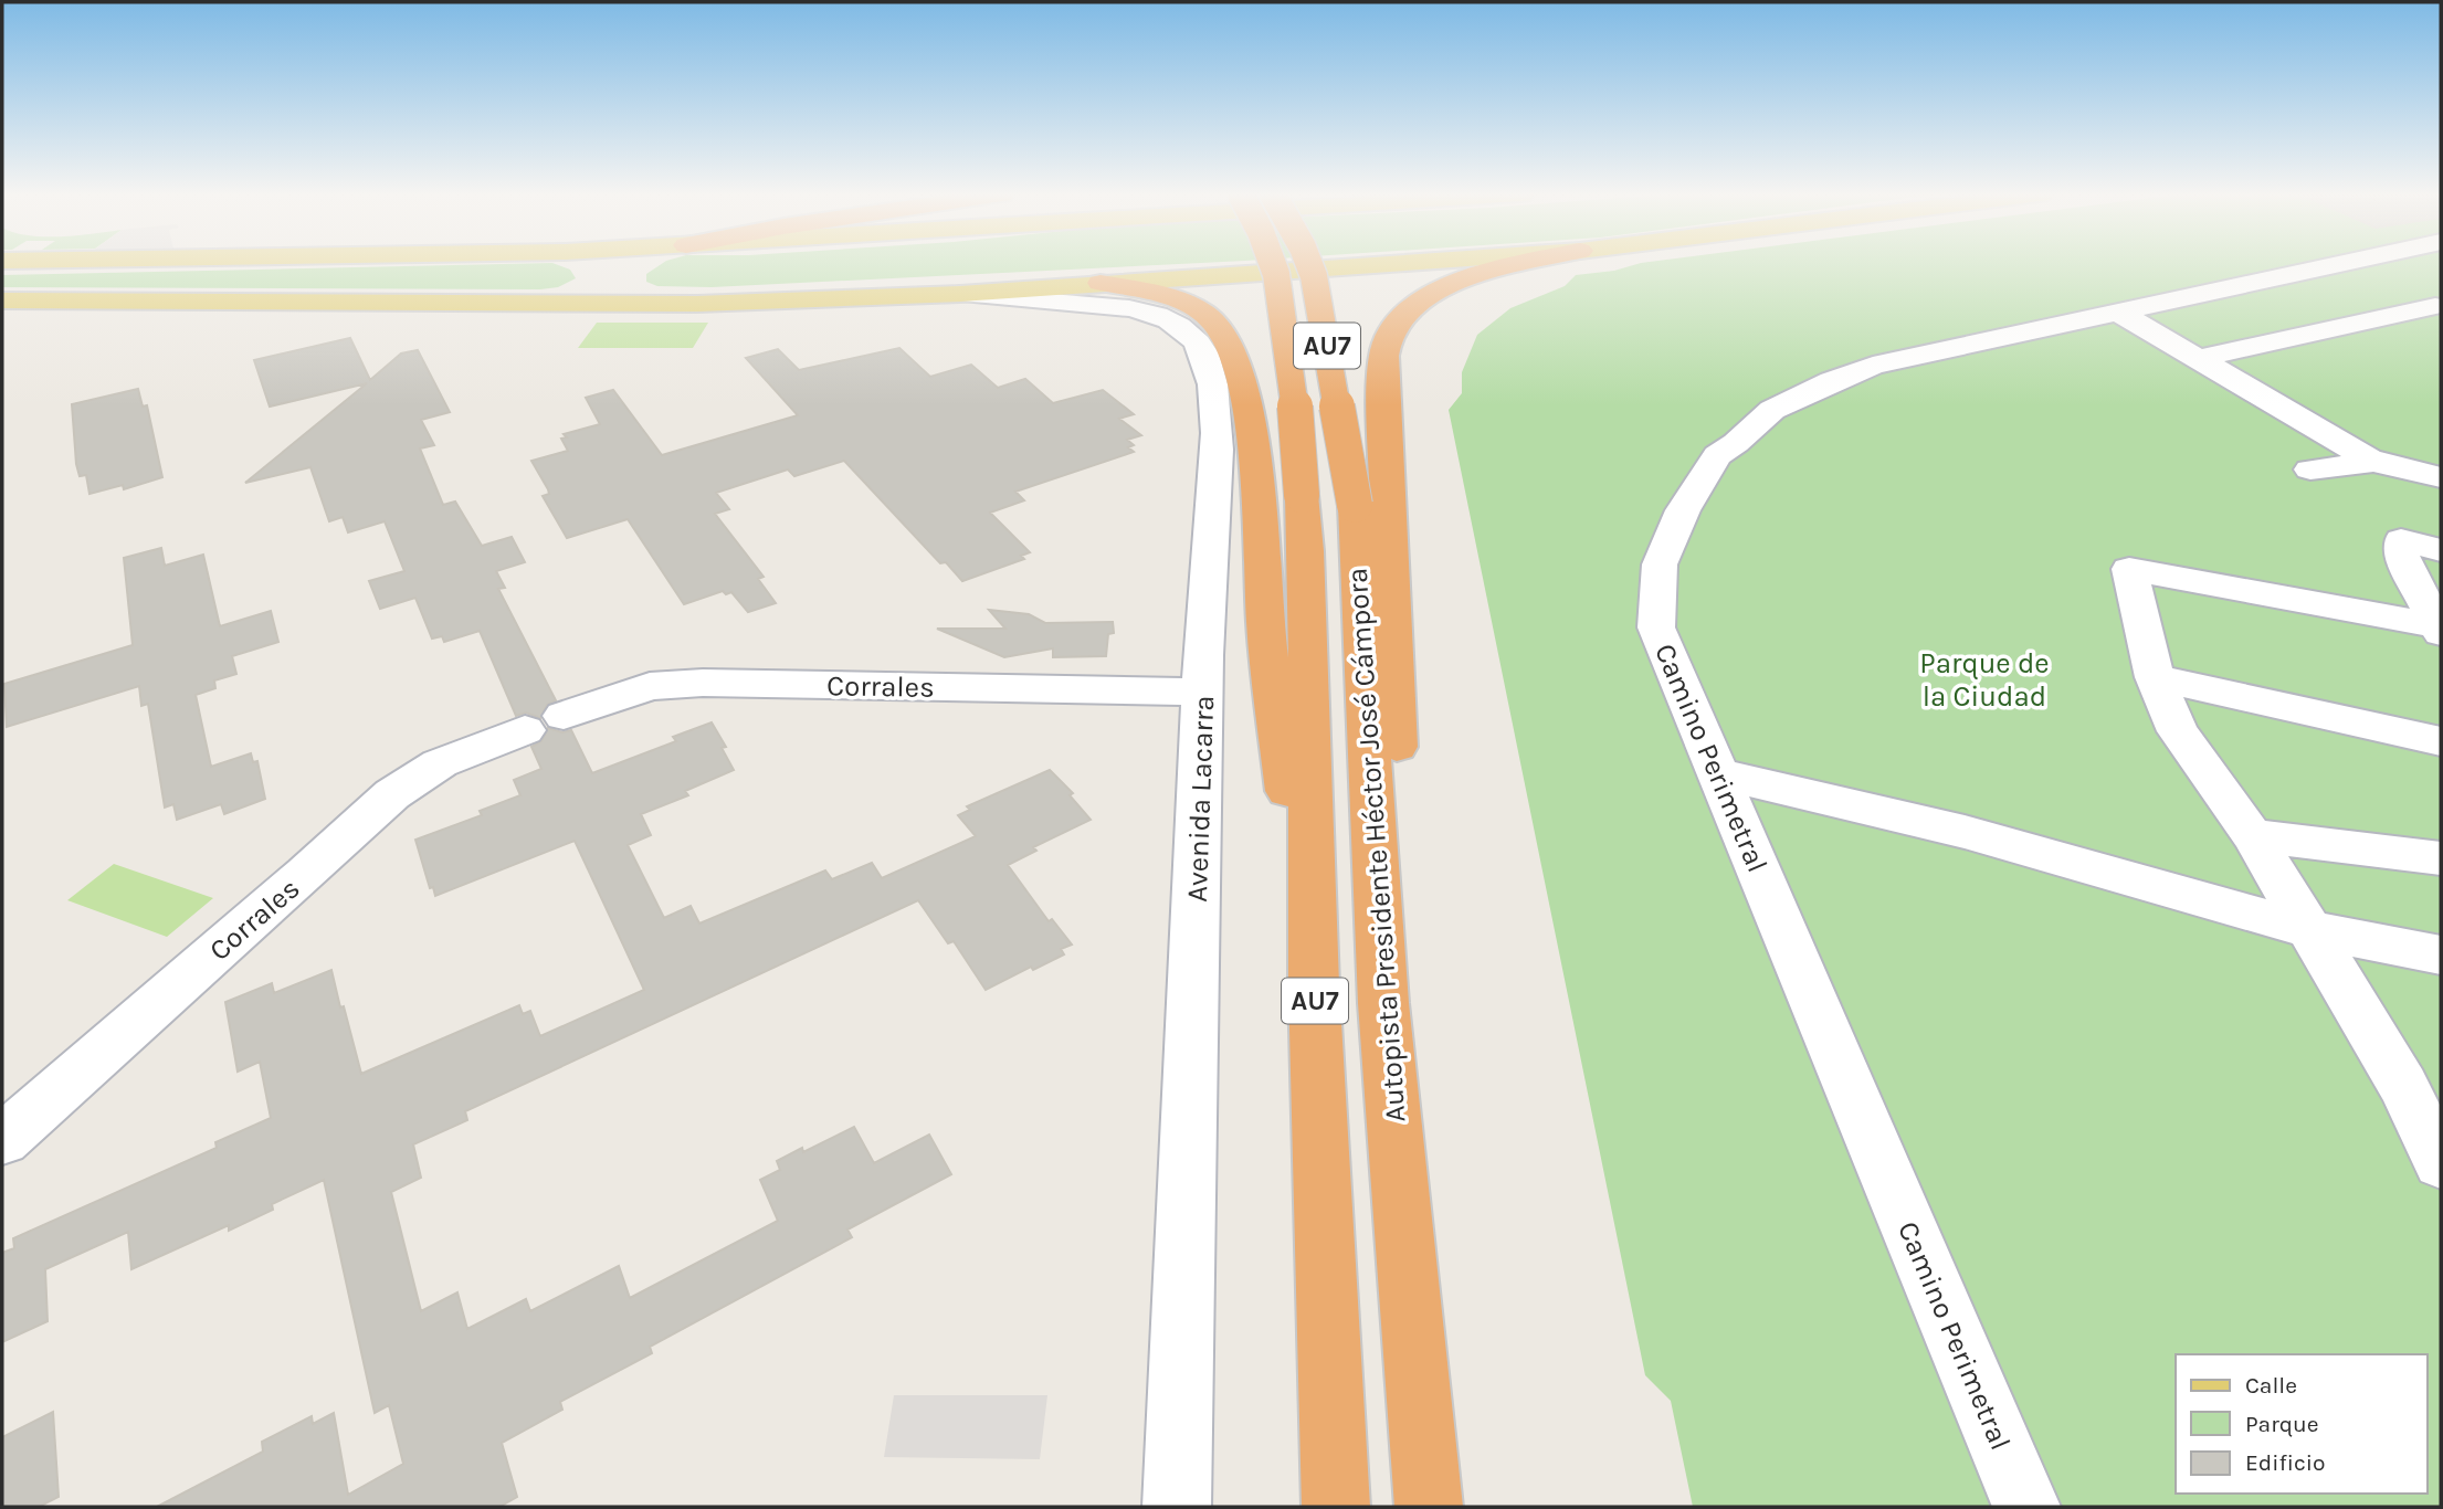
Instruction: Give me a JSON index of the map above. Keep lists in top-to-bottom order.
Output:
{
  "streets": {
    "highway": ["AU7", "Autopista Presidente Héctor José Cámpora"],
    "street": ["Corrales", "Camino Perimetral", "Avenida Lacarra"]
  },
  "crossings": [
    ["Corrales", "Avenida Lacarra"]
  ],
  "parks": ["Parque de la Ciudad"],
  "legend": ["Calle", "Parque", "Edificio"]
}
